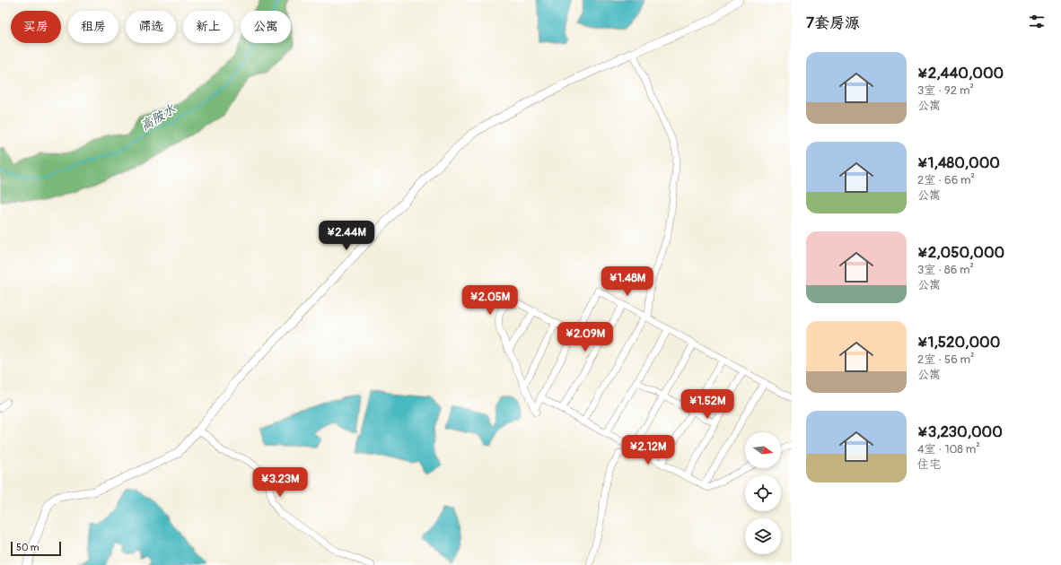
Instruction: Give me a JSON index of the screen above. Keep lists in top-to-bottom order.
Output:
{
  "water": ["高陂水"],
  "scale_bar": "50 m",
  "north": "right",
  "page": {
    "heading": "7套房源",
    "chip": [
      "买房",
      "租房",
      "筛选",
      "新上",
      "公寓"
    ],
    "list": [
      {
        "name": "¥2,440,000",
        "note": "3室 · 92 m² · 公寓"
      },
      {
        "name": "¥1,480,000",
        "note": "2室 · 66 m² · 公寓"
      },
      {
        "name": "¥2,050,000",
        "note": "3室 · 86 m² · 公寓"
      },
      {
        "name": "¥1,520,000",
        "note": "2室 · 56 m² · 公寓"
      },
      {
        "name": "¥3,230,000",
        "note": "4室 · 108 m² · 住宅"
      }
    ],
    "price": [
      "¥2.44M",
      "¥1.48M",
      "¥2.05M",
      "¥2.09M",
      "¥1.52M",
      "¥2.12M",
      "¥3.23M"
    ],
    "scale": "50 m"
  }
}
